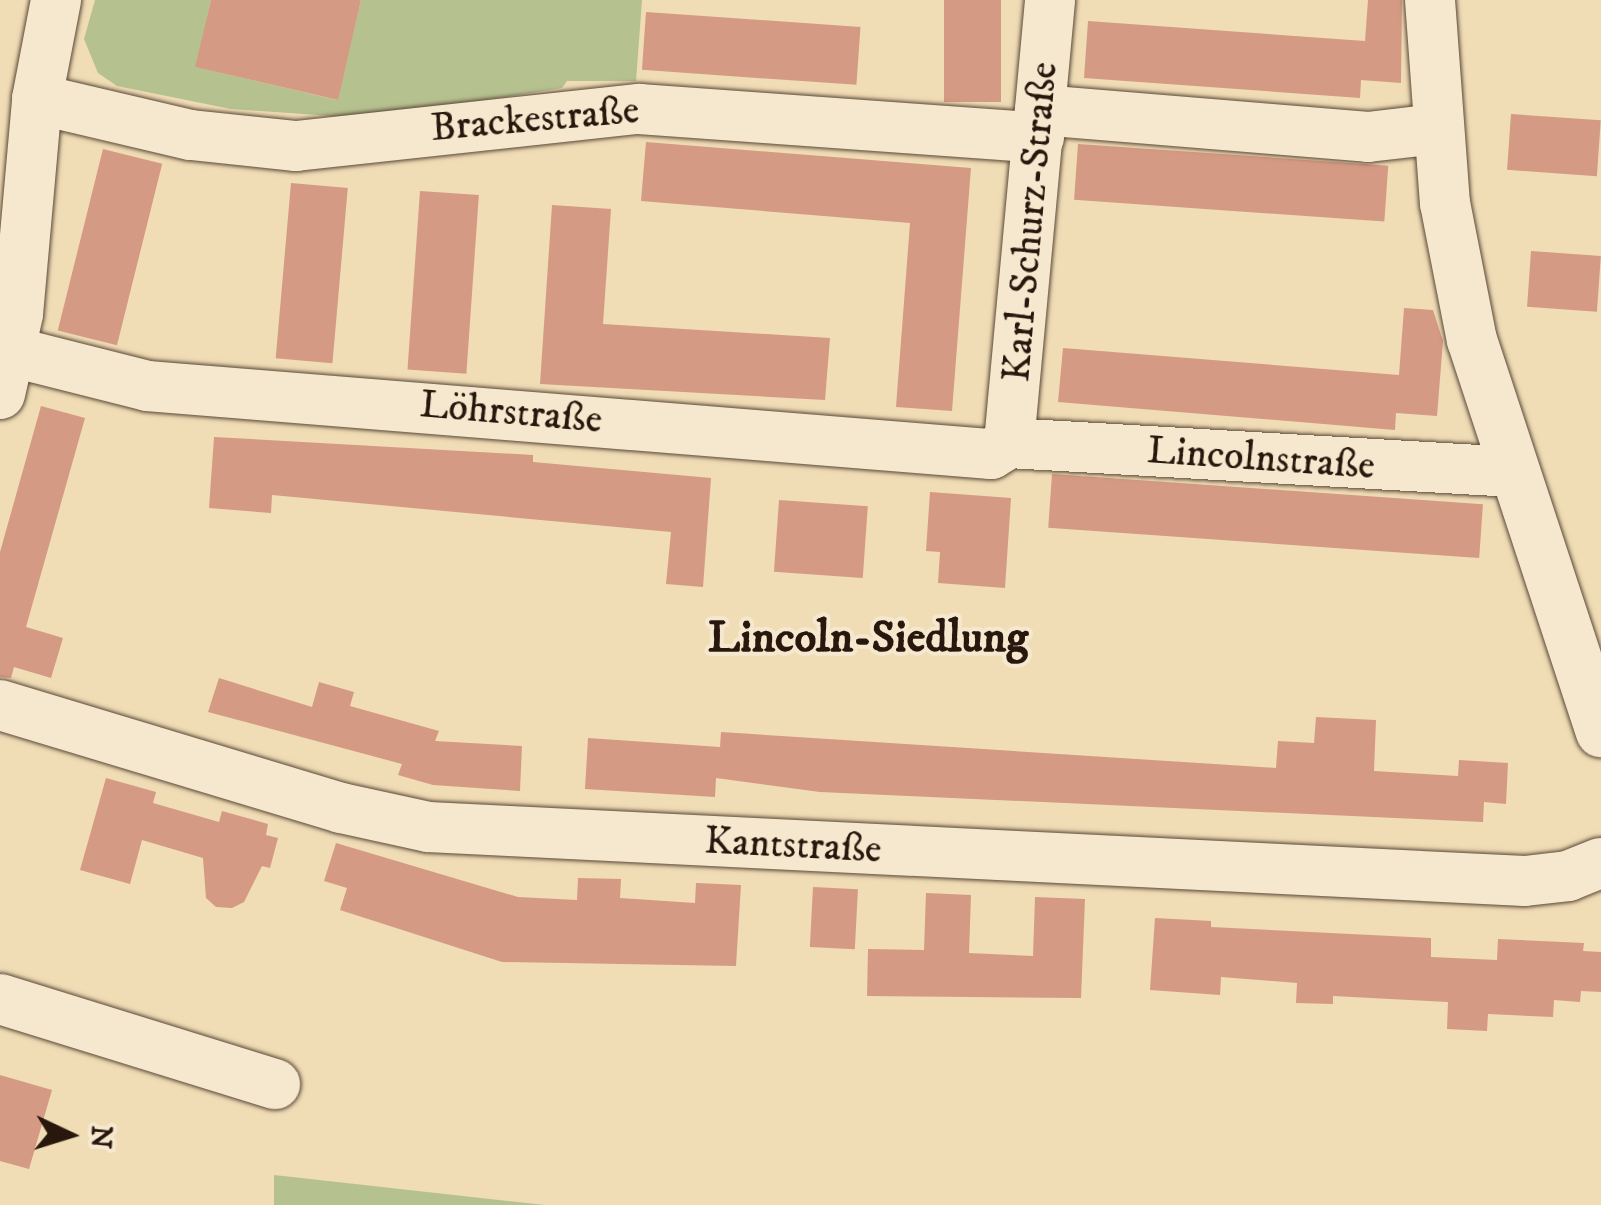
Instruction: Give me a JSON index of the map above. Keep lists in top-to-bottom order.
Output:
{
  "streets": {
    "street": [
      "Brackestraße",
      "Karl-Schurz-Straße",
      "Löhrstraße",
      "Lincolnstraße",
      "Kantstraße"
    ]
  },
  "crossings": [
    ["Brackestraße", "Karl-Schurz-Straße"],
    ["Karl-Schurz-Straße", "Löhrstraße"],
    ["Karl-Schurz-Straße", "Lincolnstraße"],
    ["Löhrstraße", "Lincolnstraße"]
  ],
  "districts": ["Lincoln-Siedlung"],
  "north": "right"
}
